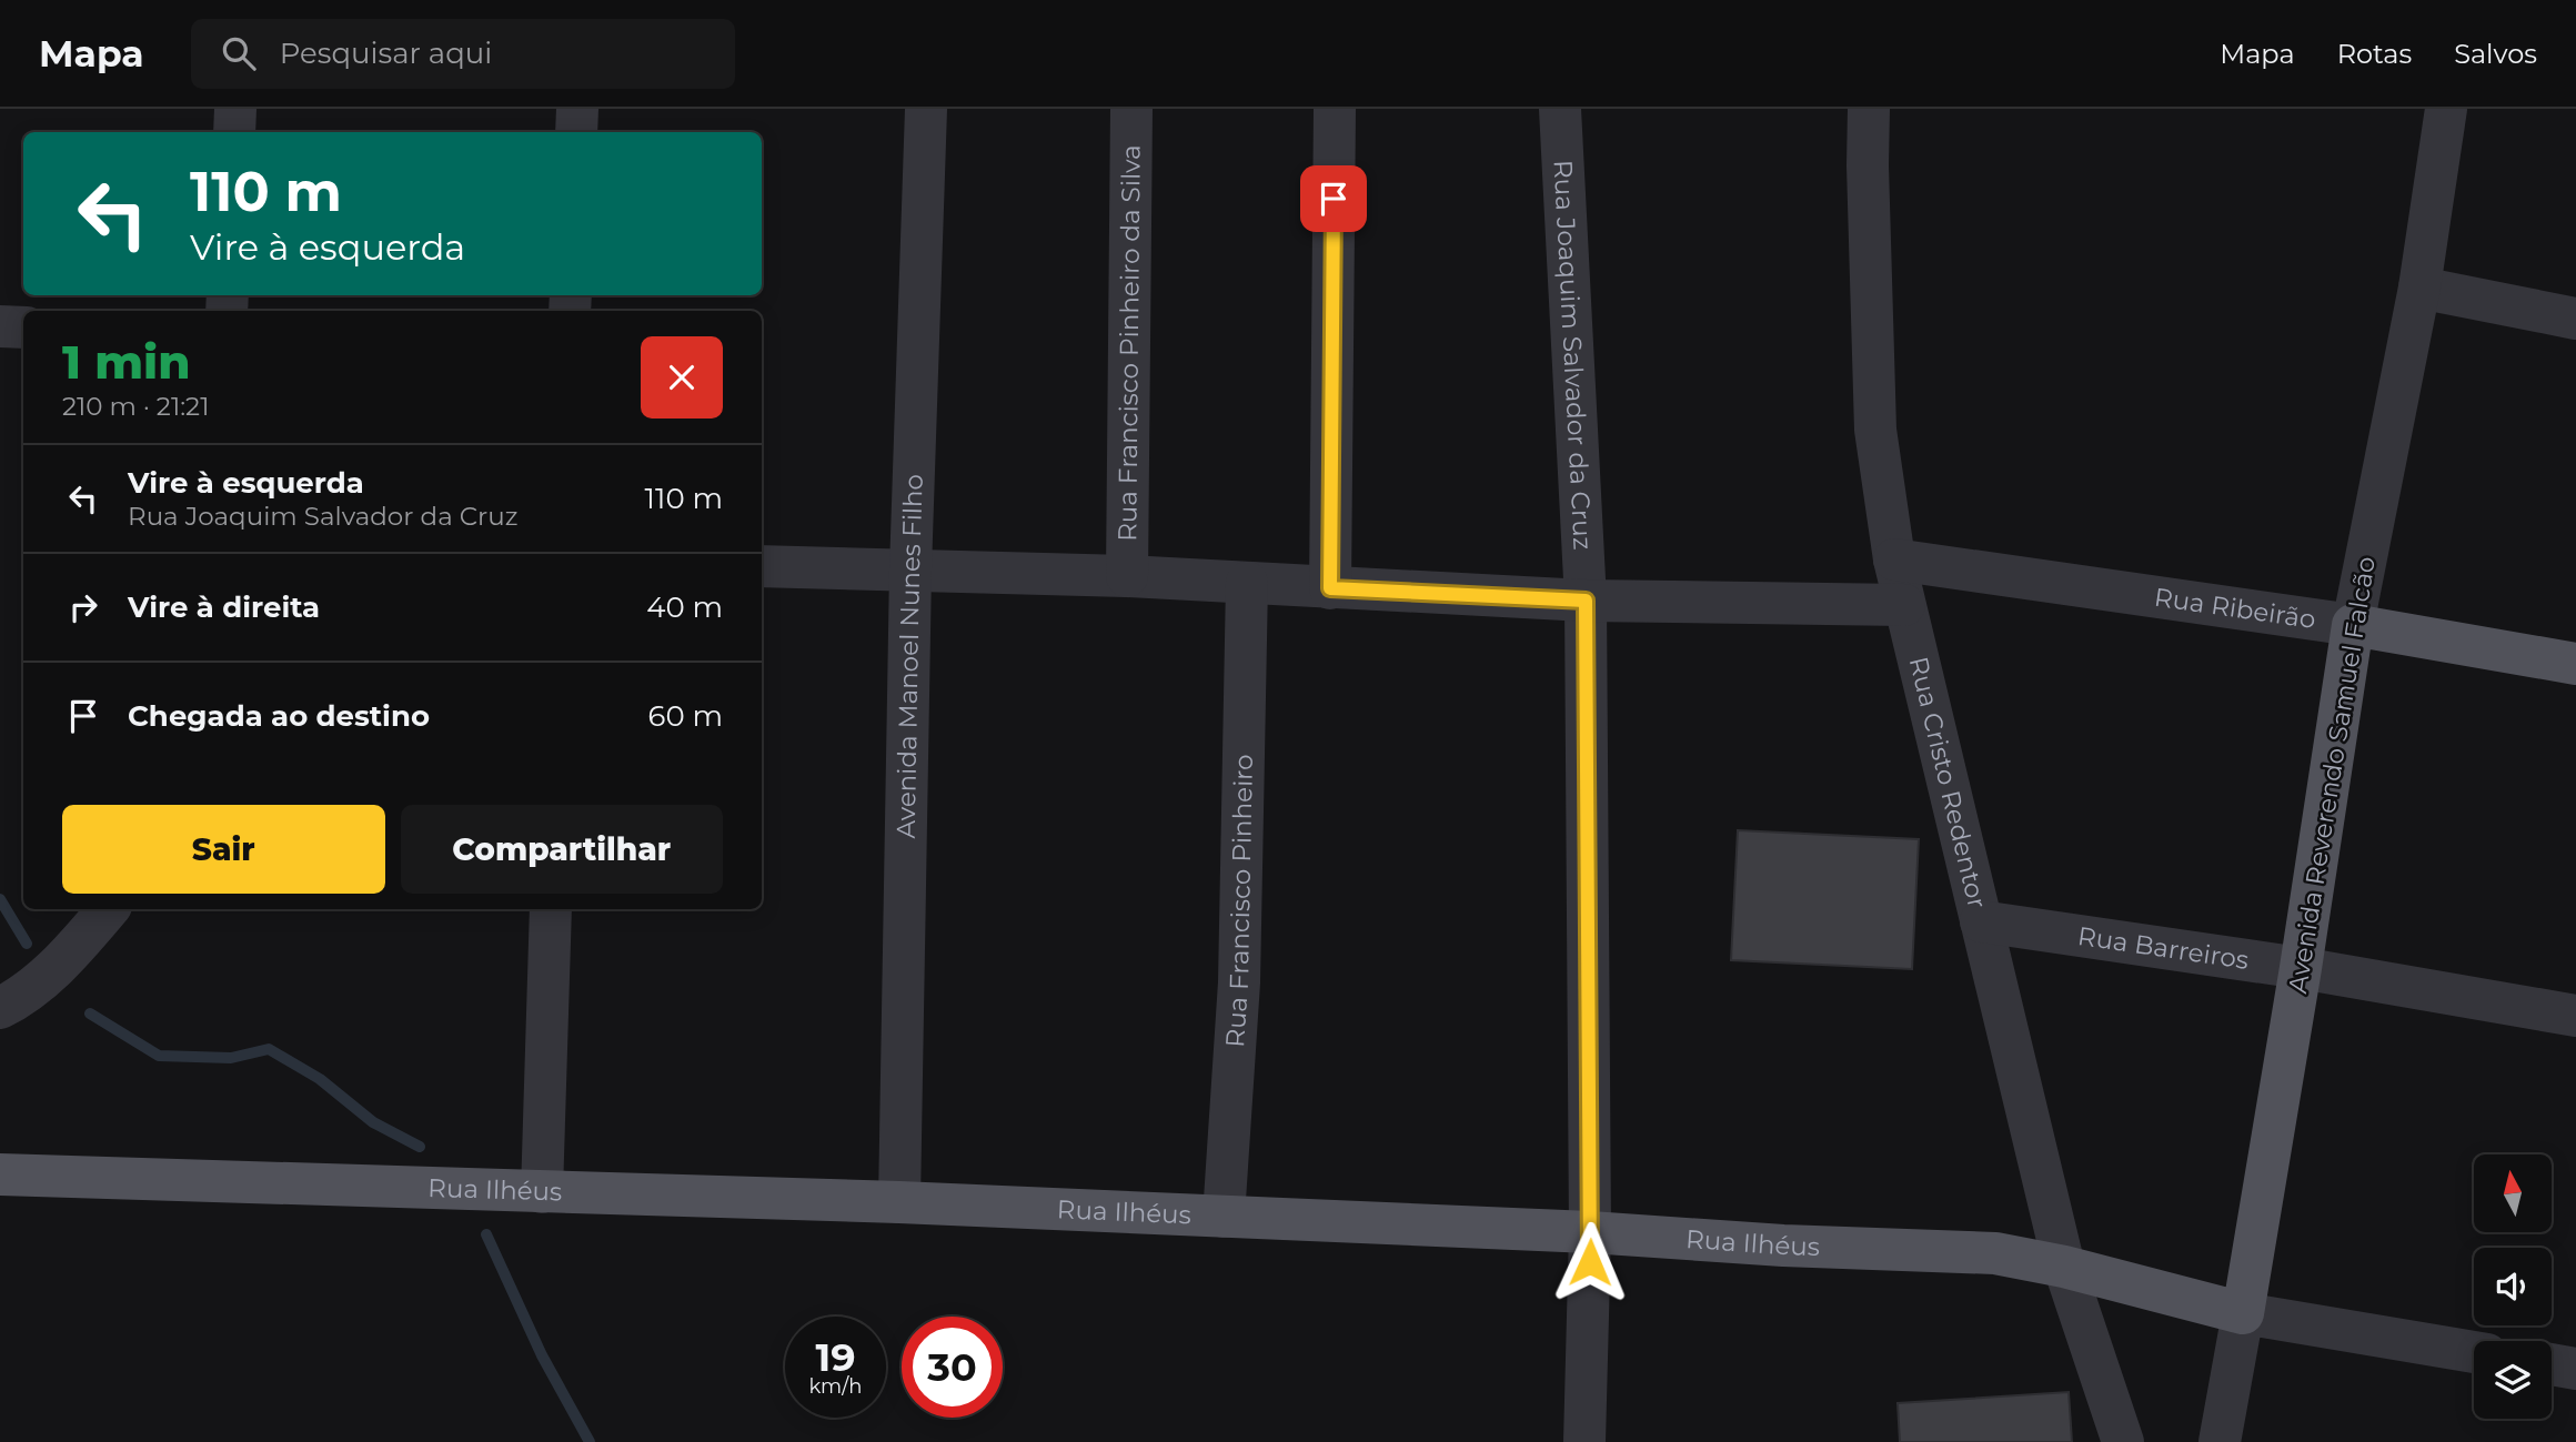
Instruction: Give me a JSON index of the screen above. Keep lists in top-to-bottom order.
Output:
{
  "streets": {
    "main road": ["Rua Ribeirão", "Avenida Reverendo Samuel Falcão", "Rua Ilhéus"],
    "street": [
      "Rua Francisco Pinheiro da Silva",
      "Rua Joaquim Salvador da Cruz",
      "Avenida Manoel Nunes Filho",
      "Rua Cristo Redentor",
      "Rua Francisco Pinheiro",
      "Rua Barreiros"
    ]
  },
  "crossings": [
    ["Rua Joaquim Salvador da Cruz", "Rua Ilhéus"],
    ["Rua Ribeirão", "Avenida Reverendo Samuel Falcão"],
    ["Rua Ribeirão", "Rua Cristo Redentor"],
    ["Avenida Manoel Nunes Filho", "Rua Ilhéus"],
    ["Avenida Reverendo Samuel Falcão", "Rua Barreiros"],
    ["Avenida Reverendo Samuel Falcão", "Rua Ilhéus"],
    ["Rua Cristo Redentor", "Rua Barreiros"],
    ["Rua Cristo Redentor", "Rua Ilhéus"],
    ["Rua Francisco Pinheiro", "Rua Ilhéus"]
  ],
  "north": "top",
  "page": {
    "header": "Mapa",
    "search": "Pesquisar aqui",
    "nav": ["Mapa", "Rotas", "Salvos"],
    "turn": ["110 m", "Vire à esquerda"],
    "heading": ["1 min", "210 m · 21:21"],
    "list": [
      {
        "name": "Vire à esquerda",
        "note": "Rua Joaquim Salvador da Cruz",
        "value": "110 m"
      },
      {
        "name": "Vire à direita",
        "value": "40 m"
      },
      {
        "name": "Chegada ao destino",
        "value": "60 m"
      }
    ],
    "buttons": ["Sair", "Compartilhar"],
    "speed": "19 km/h",
    "limit": "30"
  }
}
